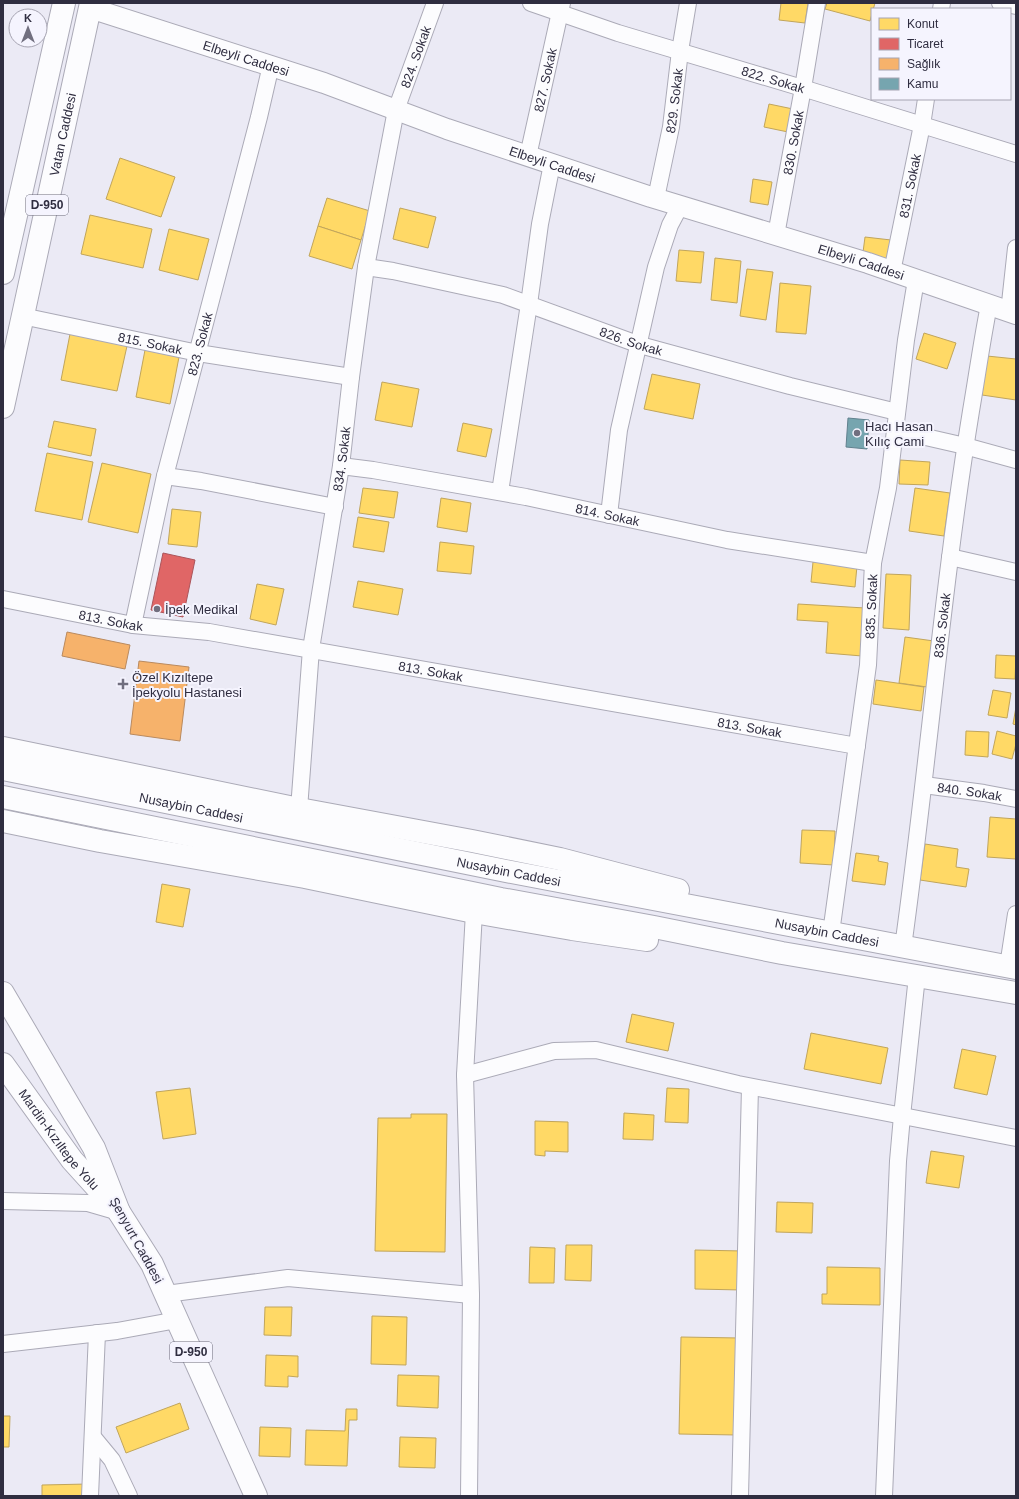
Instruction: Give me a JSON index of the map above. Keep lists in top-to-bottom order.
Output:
{
  "streets": {
    "main road": [
      "Vatan Caddesi",
      "D-950",
      "Nusaybin Caddesi",
      "Mardin-Kızıltepe Yolu",
      "Şenyurt Caddesi"
    ],
    "street": [
      "Elbeyli Caddesi",
      "824. Sokak",
      "822. Sokak",
      "827. Sokak",
      "829. Sokak",
      "830. Sokak",
      "831. Sokak",
      "826. Sokak",
      "815. Sokak",
      "823. Sokak",
      "834. Sokak",
      "814. Sokak",
      "835. Sokak",
      "813. Sokak",
      "836. Sokak",
      "840. Sokak"
    ]
  },
  "crossings": [
    ["Elbeyli Caddesi", "824. Sokak"],
    ["Elbeyli Caddesi", "827. Sokak"],
    ["Elbeyli Caddesi", "829. Sokak"],
    ["Elbeyli Caddesi", "Vatan Caddesi"],
    ["Elbeyli Caddesi", "830. Sokak"],
    ["Elbeyli Caddesi", "831. Sokak"],
    ["Elbeyli Caddesi", "823. Sokak"],
    ["Elbeyli Caddesi", "834. Sokak"],
    ["Elbeyli Caddesi", "835. Sokak"],
    ["Elbeyli Caddesi", "836. Sokak"],
    ["824. Sokak", "834. Sokak"],
    ["822. Sokak", "827. Sokak"],
    ["822. Sokak", "829. Sokak"],
    ["822. Sokak", "830. Sokak"],
    ["822. Sokak", "831. Sokak"],
    ["Vatan Caddesi", "815. Sokak"],
    ["826. Sokak", "834. Sokak"],
    ["826. Sokak", "835. Sokak"],
    ["815. Sokak", "823. Sokak"],
    ["815. Sokak", "834. Sokak"],
    ["823. Sokak", "813. Sokak"],
    ["834. Sokak", "814. Sokak"],
    ["834. Sokak", "813. Sokak"],
    ["814. Sokak", "835. Sokak"],
    ["835. Sokak", "813. Sokak"],
    ["835. Sokak", "Nusaybin Caddesi"],
    ["836. Sokak", "840. Sokak"],
    ["836. Sokak", "Nusaybin Caddesi"],
    ["Mardin-Kızıltepe Yolu", "Şenyurt Caddesi"]
  ],
  "places": {
    "other": ["Hacı Hasan Kılıç Cami", "İpek Medikal"],
    "health": ["Özel Kızıltepe İpekyolu Hastanesi"]
  },
  "legend": [
    "Konut",
    "Ticaret",
    "Sağlık",
    "Kamu"
  ],
  "north": "top"
}
